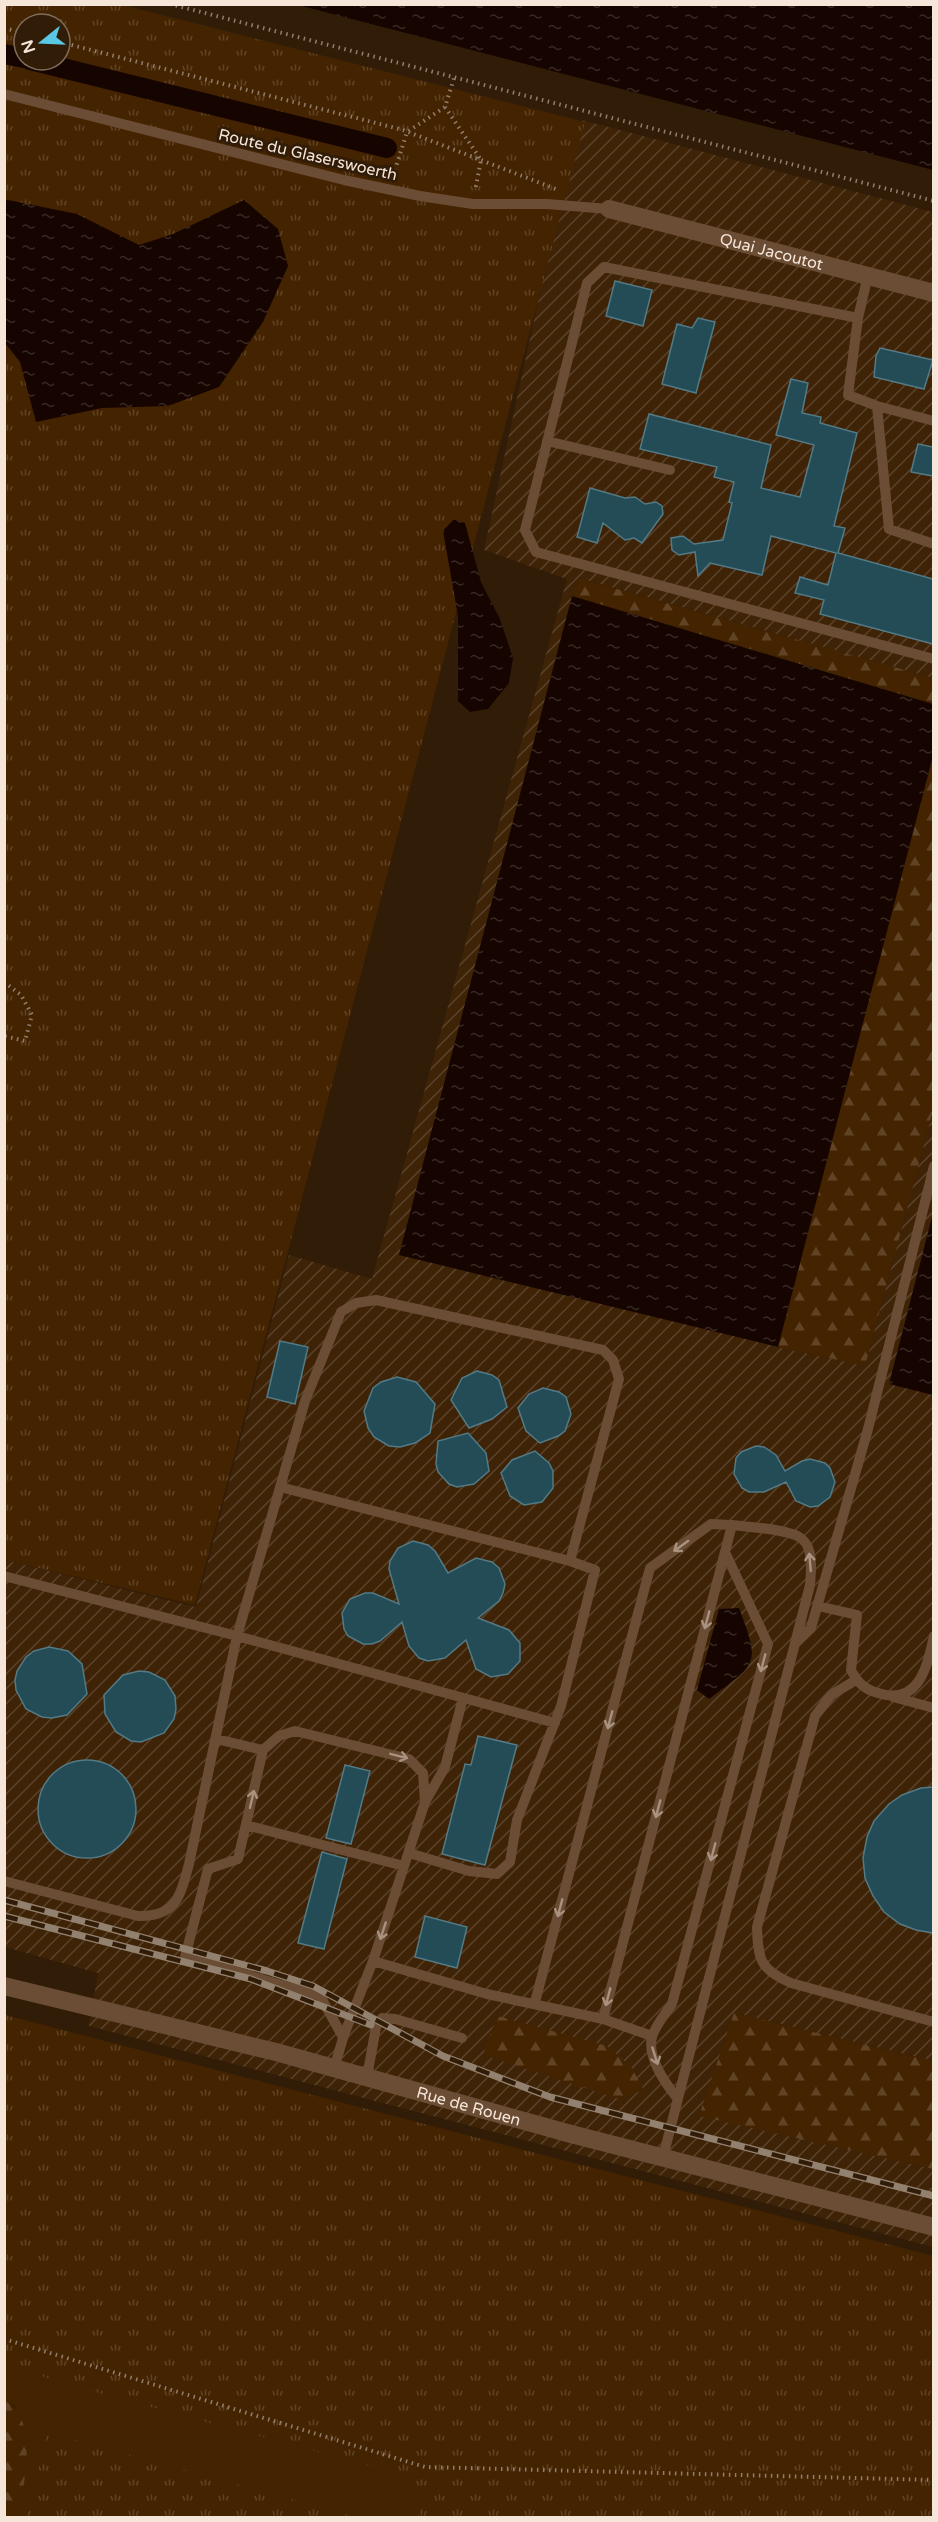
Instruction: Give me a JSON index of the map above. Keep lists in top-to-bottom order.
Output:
{
  "streets": {
    "street": ["Quai Jacoutot", "Rue de Rouen"],
    "lane": ["Route du Glaserswoerth"]
  },
  "crossings": [
    ["Route du Glaserswoerth", "Quai Jacoutot"]
  ],
  "north": "left"
}
